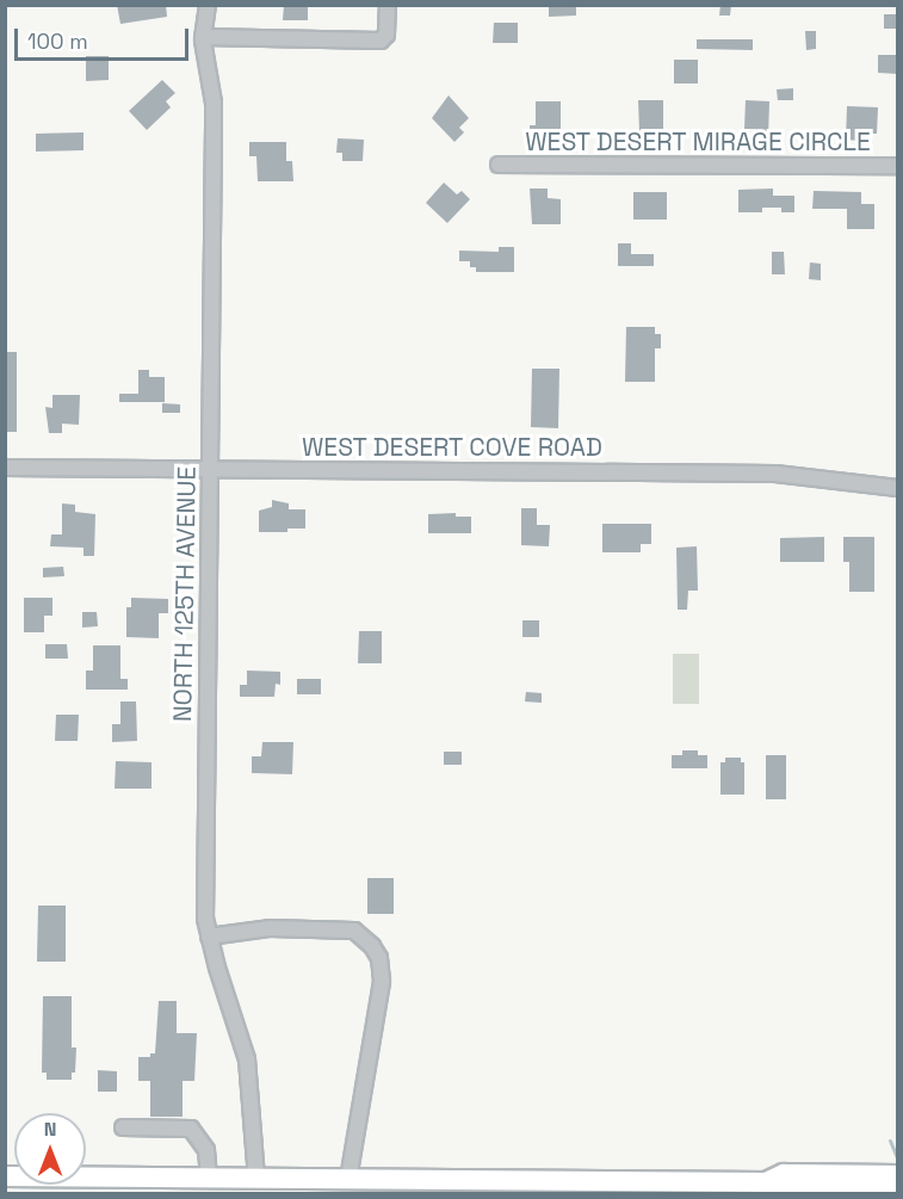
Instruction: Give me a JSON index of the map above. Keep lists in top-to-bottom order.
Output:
{
  "streets": {
    "street": ["WEST DESERT MIRAGE CIRCLE", "WEST DESERT COVE ROAD", "NORTH 125TH AVENUE"]
  },
  "crossings": [
    ["WEST DESERT COVE ROAD", "NORTH 125TH AVENUE"]
  ],
  "scale_bar": "100 m",
  "north": "top"
}
